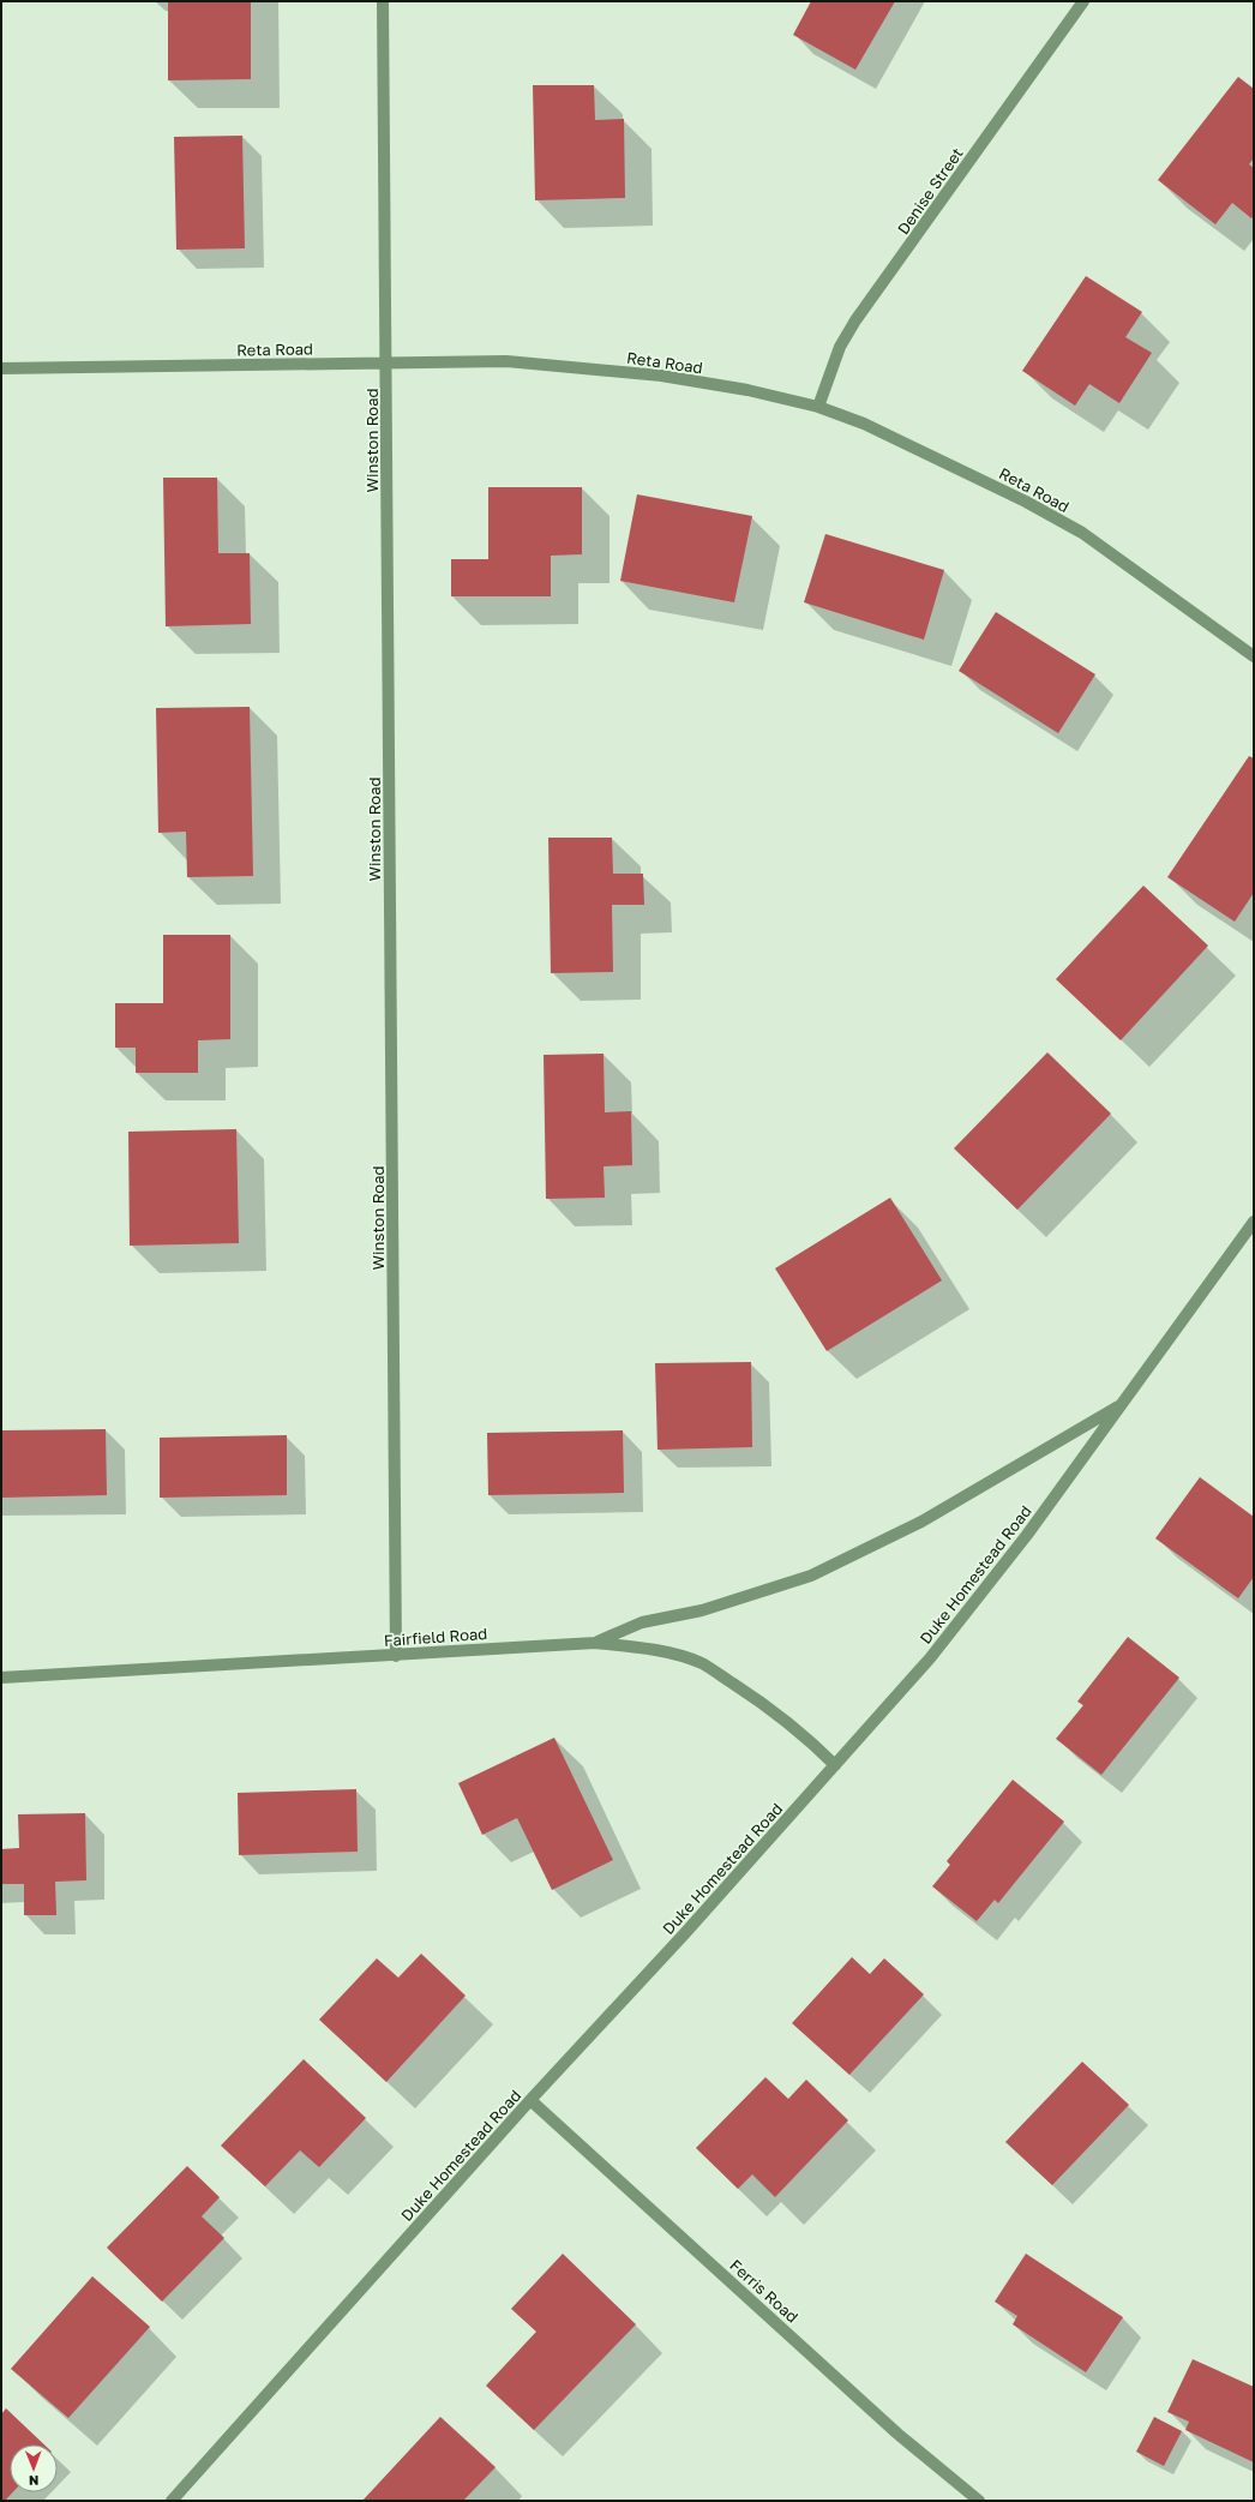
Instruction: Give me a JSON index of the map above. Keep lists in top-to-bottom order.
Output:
{
  "streets": {
    "street": [
      "Denise Street",
      "Reta Road",
      "Winston Road",
      "Duke Homestead Road",
      "Fairfield Road",
      "Ferris Road"
    ]
  },
  "crossings": [
    ["Denise Street", "Reta Road"],
    ["Reta Road", "Winston Road"],
    ["Winston Road", "Fairfield Road"],
    ["Duke Homestead Road", "Fairfield Road"],
    ["Duke Homestead Road", "Ferris Road"]
  ],
  "north": "bottom"
}
